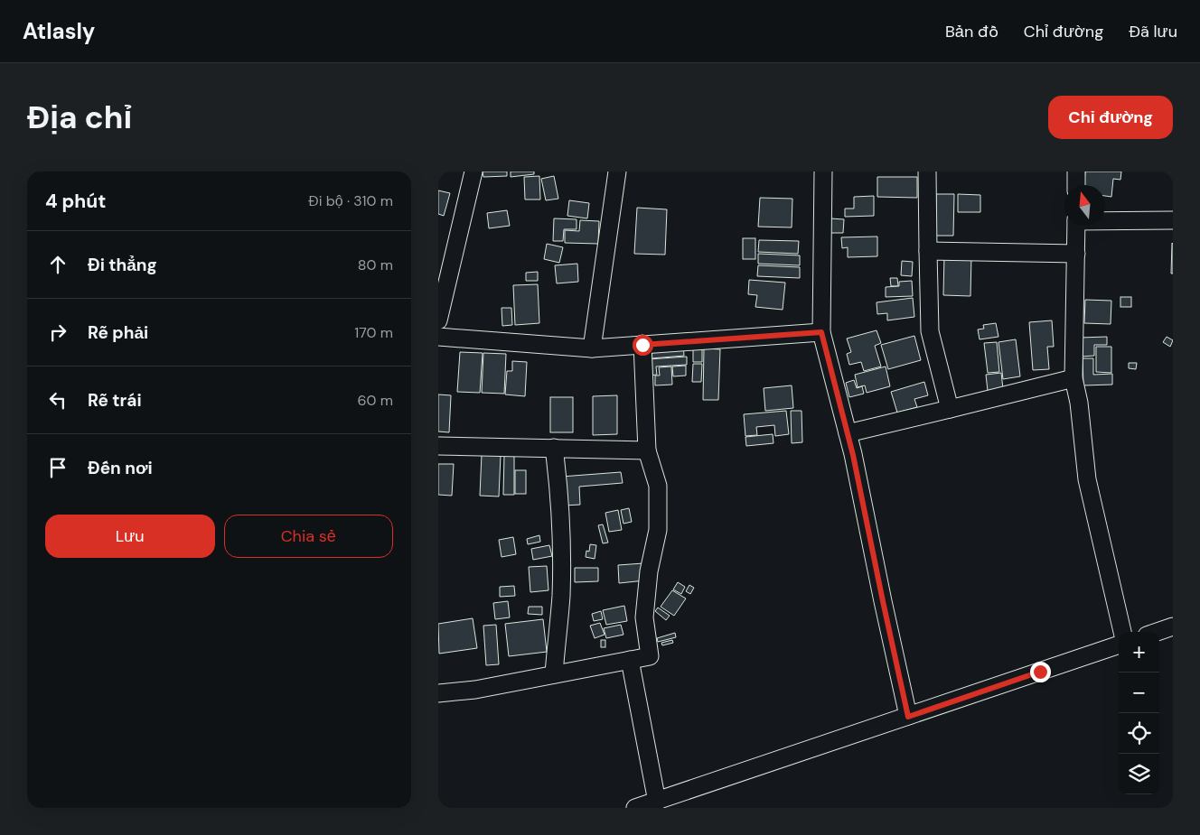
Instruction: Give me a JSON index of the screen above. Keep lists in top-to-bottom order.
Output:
{
  "north": "top",
  "page": {
    "header": "Atlasly",
    "nav": ["Bản đồ", "Chỉ đường", "Đã lưu"],
    "buttons": [
      "Chỉ đường",
      ["Lưu", "Chia sẻ"]
    ],
    "title": "Địa chỉ",
    "heading": ["4 phút", "Đi bộ · 310 m"],
    "list": [
      ["Đi thẳng", "80 m"],
      ["Rẽ phải", "170 m"],
      ["Rẽ trái", "60 m"],
      "Đến nơi"
    ],
    "map_buttons": ["+", "−"]
  }
}
